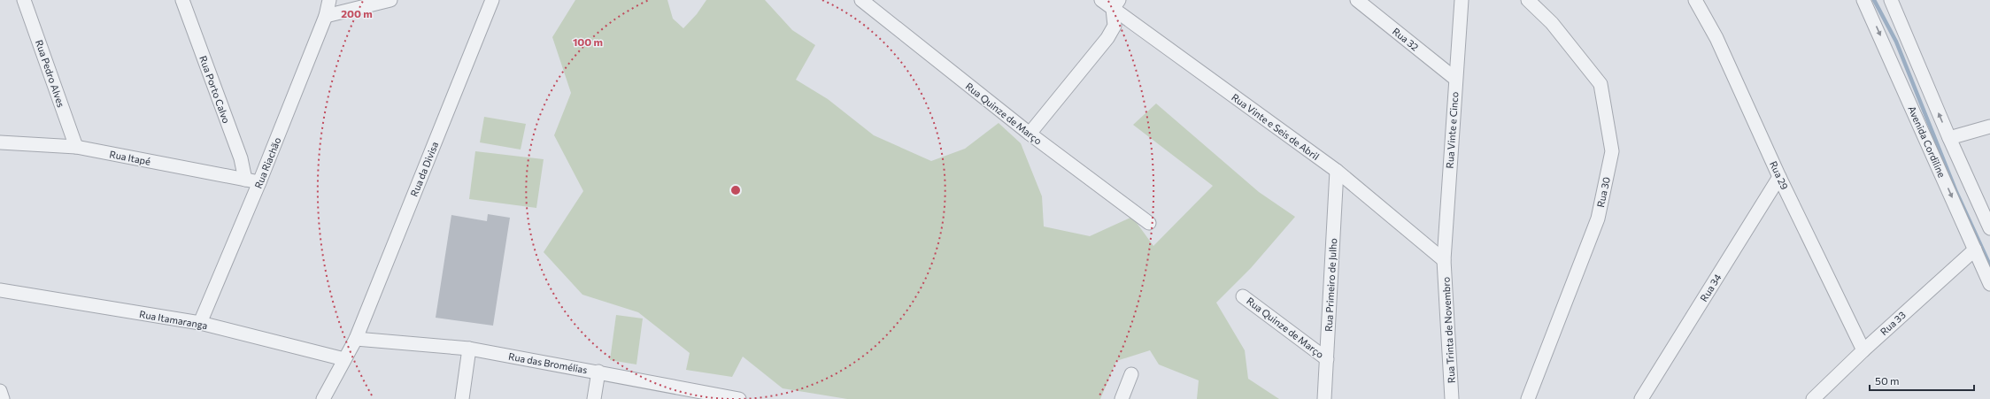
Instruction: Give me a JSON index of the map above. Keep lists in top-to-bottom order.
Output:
{
  "streets": {
    "street": [
      "Rua 32",
      "Rua Pedro Alves",
      "Rua Porto Calvo",
      "Rua Quinze de Março",
      "Rua Vinte e Seis de Abril",
      "Rua Vinte e Cinco",
      "Avenida Cordiline",
      "Rua Itapé",
      "Rua Riachão",
      "Rua da Divisa",
      "Rua 29",
      "Rua 30",
      "Rua Primeiro de Julho",
      "Rua 34",
      "Rua Itamaranga",
      "Rua 33",
      "Rua Trinta de Novembro",
      "Rua das Bromélias"
    ]
  },
  "crossings": [
    ["Rua 32", "Rua Vinte e Cinco"],
    ["Rua Pedro Alves", "Rua Itapé"],
    ["Rua Porto Calvo", "Rua Itapé"],
    ["Rua Quinze de Março", "Rua Primeiro de Julho"],
    ["Rua Vinte e Seis de Abril", "Rua Vinte e Cinco"],
    ["Rua Vinte e Seis de Abril", "Rua Primeiro de Julho"],
    ["Rua Vinte e Seis de Abril", "Rua Trinta de Novembro"],
    ["Rua Vinte e Cinco", "Rua Trinta de Novembro"],
    ["Avenida Cordiline", "Rua 33"],
    ["Rua Itapé", "Rua Riachão"],
    ["Rua Riachão", "Rua Itamaranga"],
    ["Rua da Divisa", "Rua Itamaranga"],
    ["Rua da Divisa", "Rua das Bromélias"],
    ["Rua 29", "Rua 34"],
    ["Rua 29", "Rua 33"]
  ],
  "scale_bar": "50 m",
  "rings": ["200 m", "100 m"]
}
